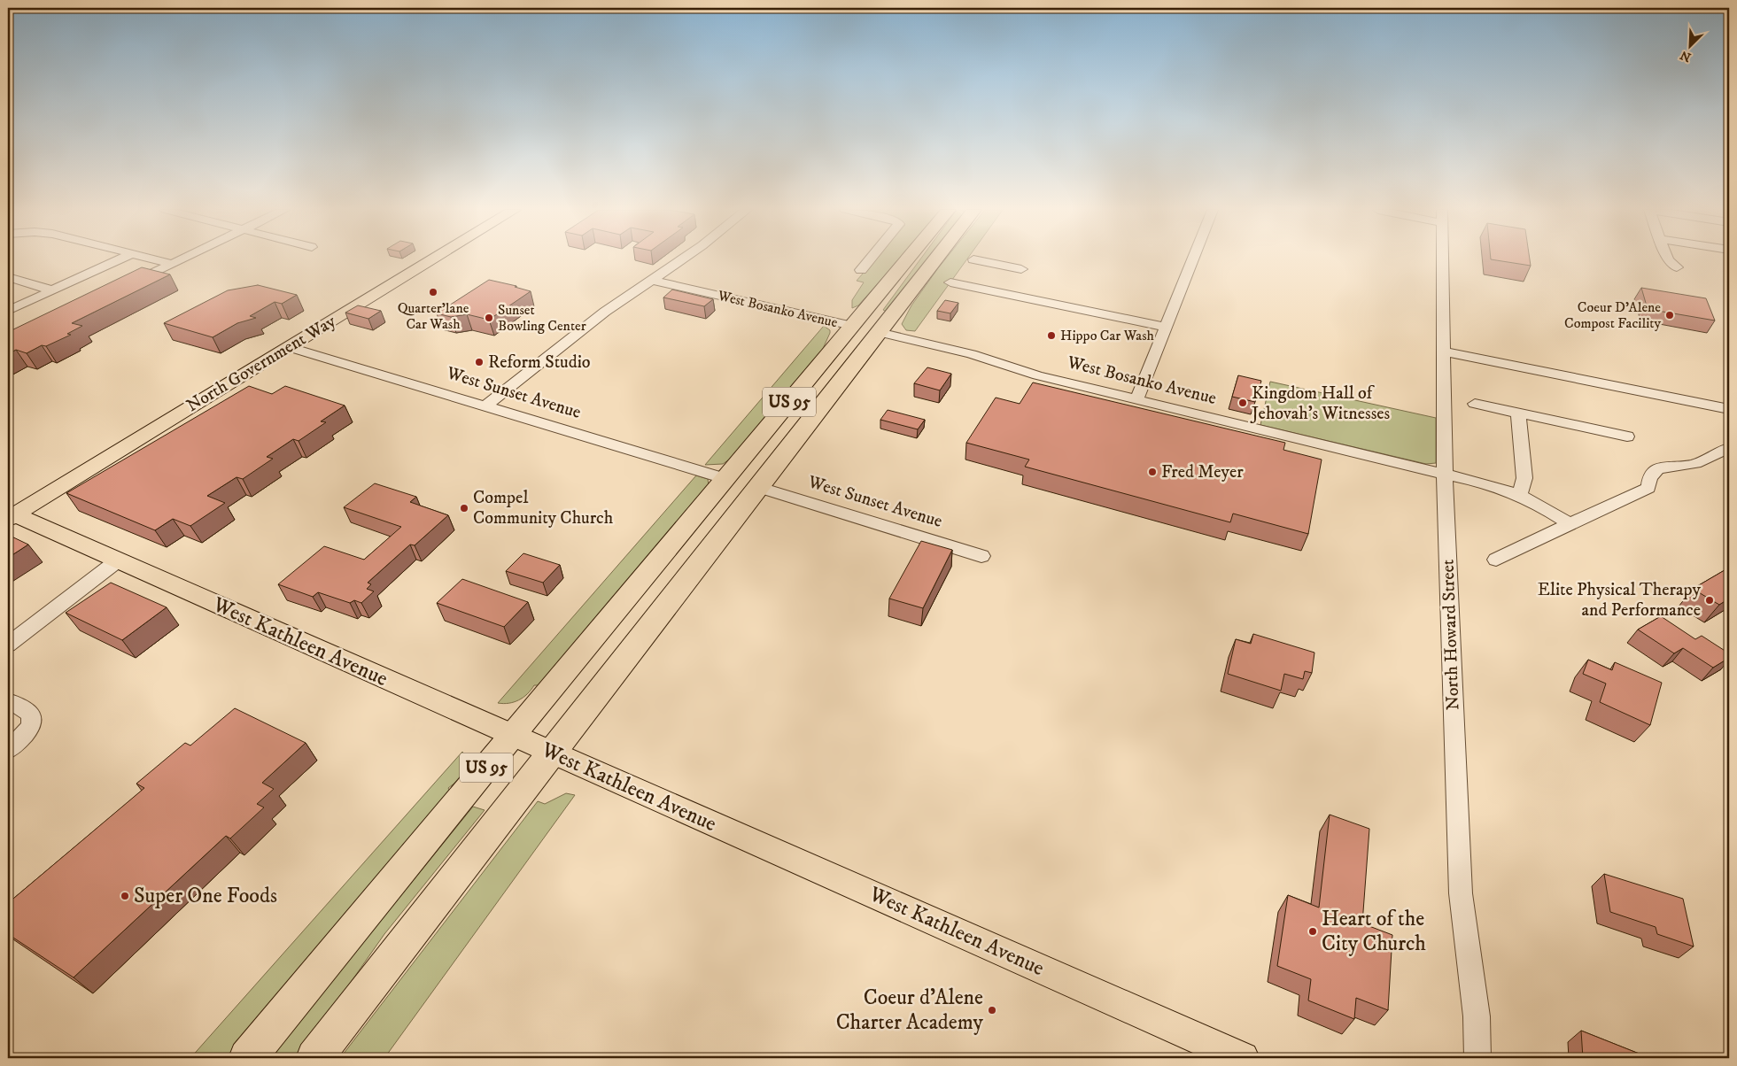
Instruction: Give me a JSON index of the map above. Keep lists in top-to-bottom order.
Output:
{
  "streets": {
    "highway": ["US 95"],
    "main road": ["North Government Way", "West Kathleen Avenue"],
    "street": ["West Bosanko Avenue", "West Sunset Avenue", "North Howard Street"]
  },
  "crossings": [
    ["West Bosanko Avenue", "US 95"],
    ["West Bosanko Avenue", "North Howard Street"],
    ["North Government Way", "West Sunset Avenue"],
    ["North Government Way", "West Kathleen Avenue"],
    ["West Sunset Avenue", "US 95"],
    ["US 95", "West Kathleen Avenue"]
  ],
  "places": [
    "Quarter'lane Car Wash",
    "Coeur D'Alene Compost Facility",
    "Sunset Bowling Center",
    "Hippo Car Wash",
    "Reform Studio",
    "Kingdom Hall of Jehovah's Witnesses",
    "Fred Meyer",
    "Compel Community Church",
    "Elite Physical Therapy and Performance",
    "Super One Foods",
    "Heart of the City Church",
    "Coeur d'Alene Charter Academy"
  ],
  "north": "bottom left"
}
